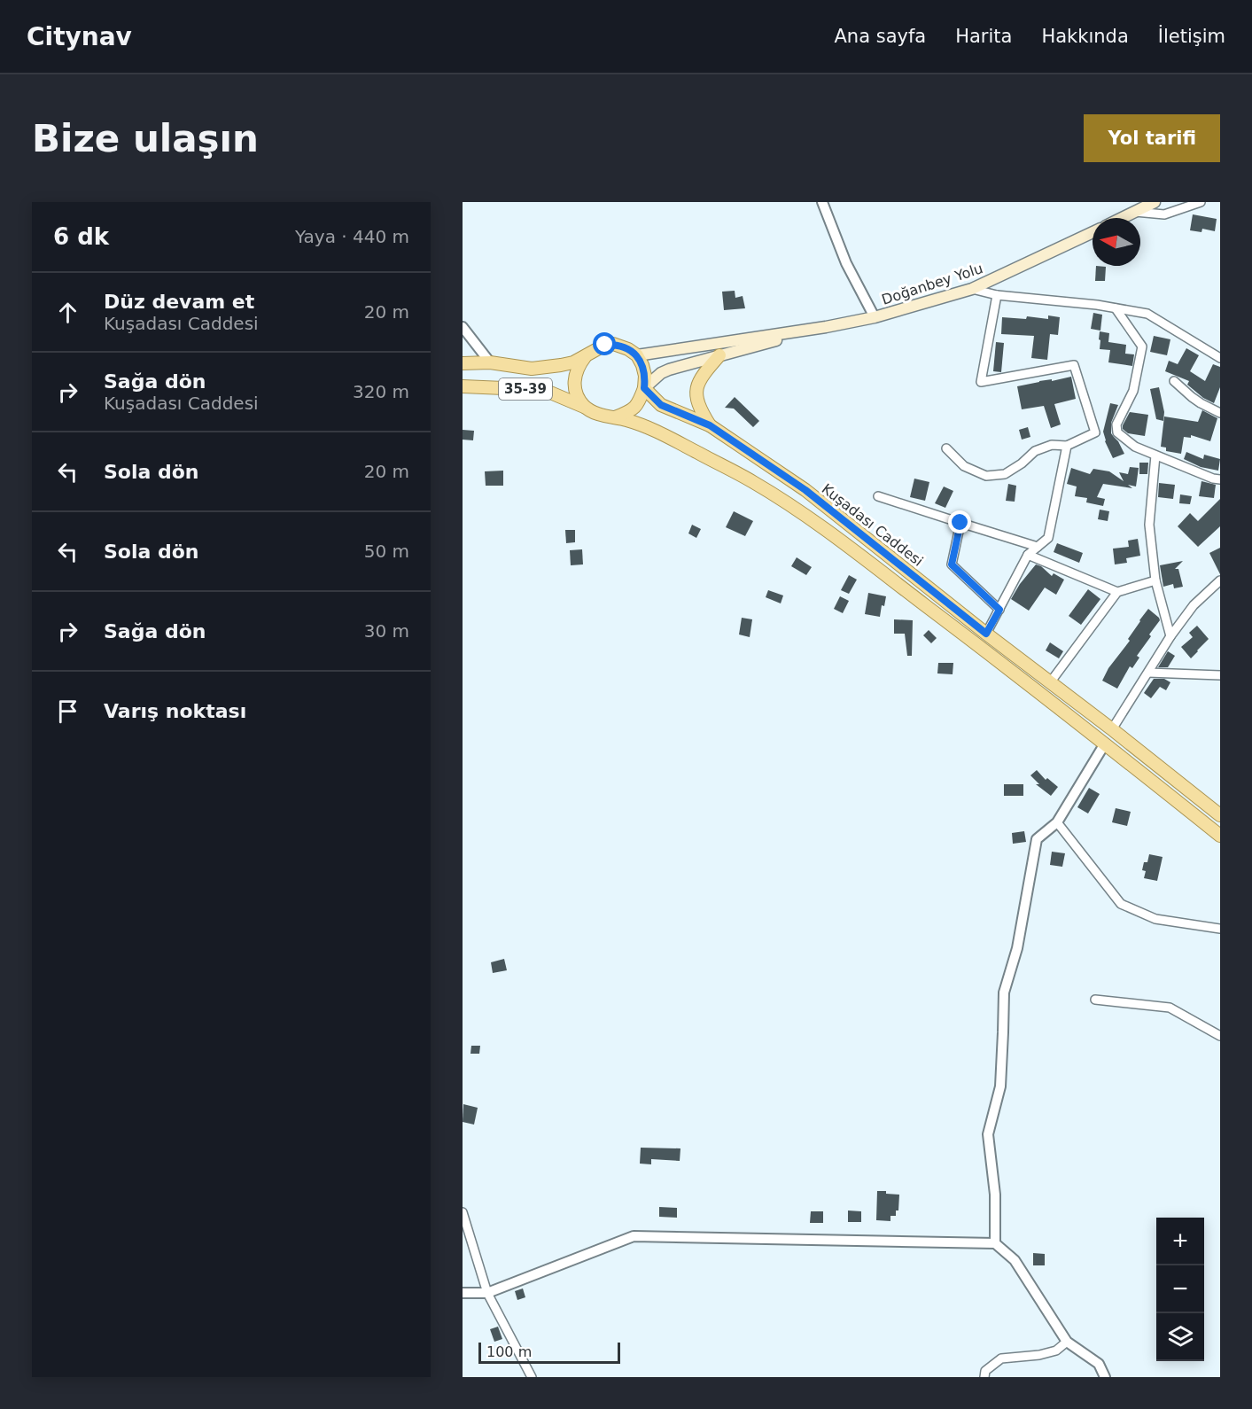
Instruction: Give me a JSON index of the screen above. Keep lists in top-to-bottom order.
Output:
{
  "streets": {
    "main road": ["Doğanbey Yolu", "35-39", "Kuşadası Caddesi"]
  },
  "crossings": [
    ["35-39", "Kuşadası Caddesi"]
  ],
  "scale_bar": "100 m",
  "north": "left",
  "page": {
    "header": "Citynav",
    "nav": [
      "Ana sayfa",
      "Harita",
      "Hakkında",
      "İletişim"
    ],
    "buttons": "Yol tarifi",
    "title": "Bize ulaşın",
    "heading": ["6 dk", "Yaya · 440 m"],
    "list": [
      ["Düz devam et", "Kuşadası Caddesi", "20 m"],
      ["Sağa dön", "Kuşadası Caddesi", "320 m"],
      ["Sola dön", "20 m"],
      ["Sola dön", "50 m"],
      ["Sağa dön", "30 m"],
      "Varış noktası"
    ],
    "map_buttons": ["+", "−"],
    "scale": "100 m"
  }
}
